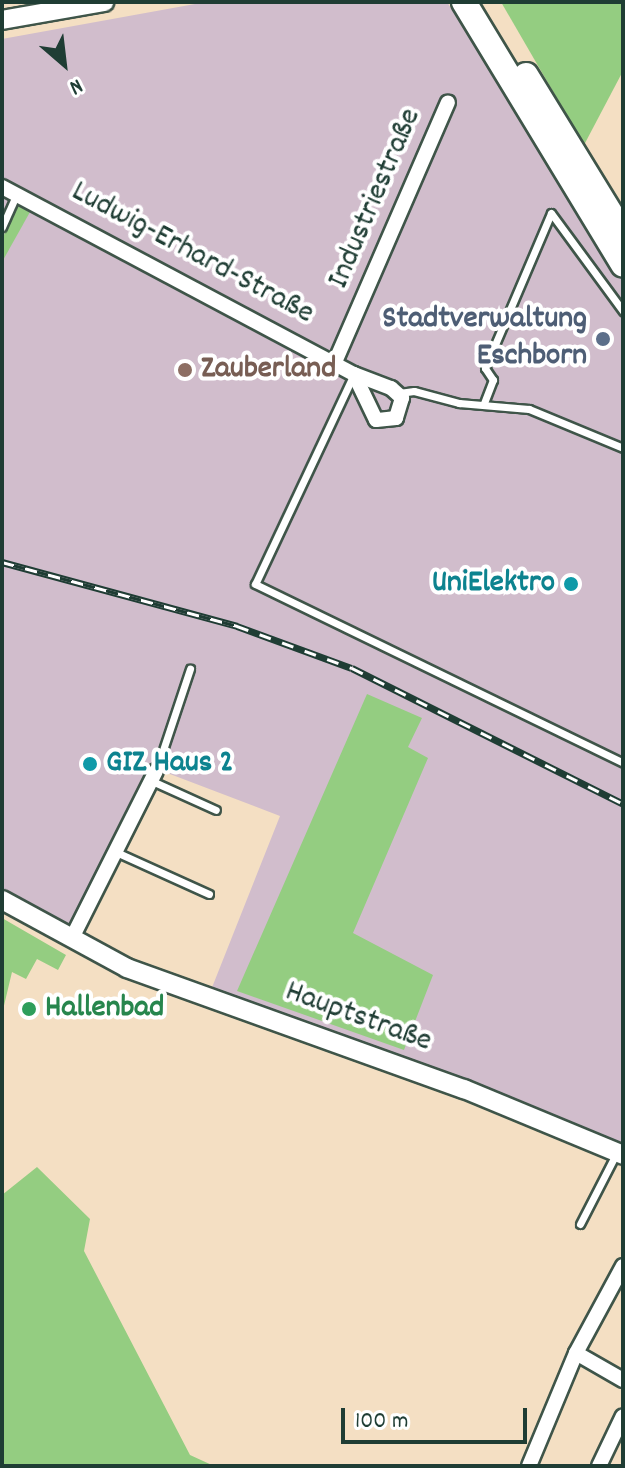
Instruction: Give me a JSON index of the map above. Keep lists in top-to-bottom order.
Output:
{
  "streets": {
    "street": ["Industriestraße", "Ludwig-Erhard-Straße", "Hauptstraße"]
  },
  "crossings": [
    ["Industriestraße", "Ludwig-Erhard-Straße"]
  ],
  "places": [
    "Stadtverwaltung Eschborn",
    "Zauberland",
    "UniElektro",
    "GIZ Haus 2",
    "Hallenbad"
  ],
  "scale_bar": "100 m",
  "north": "bottom right"
}
